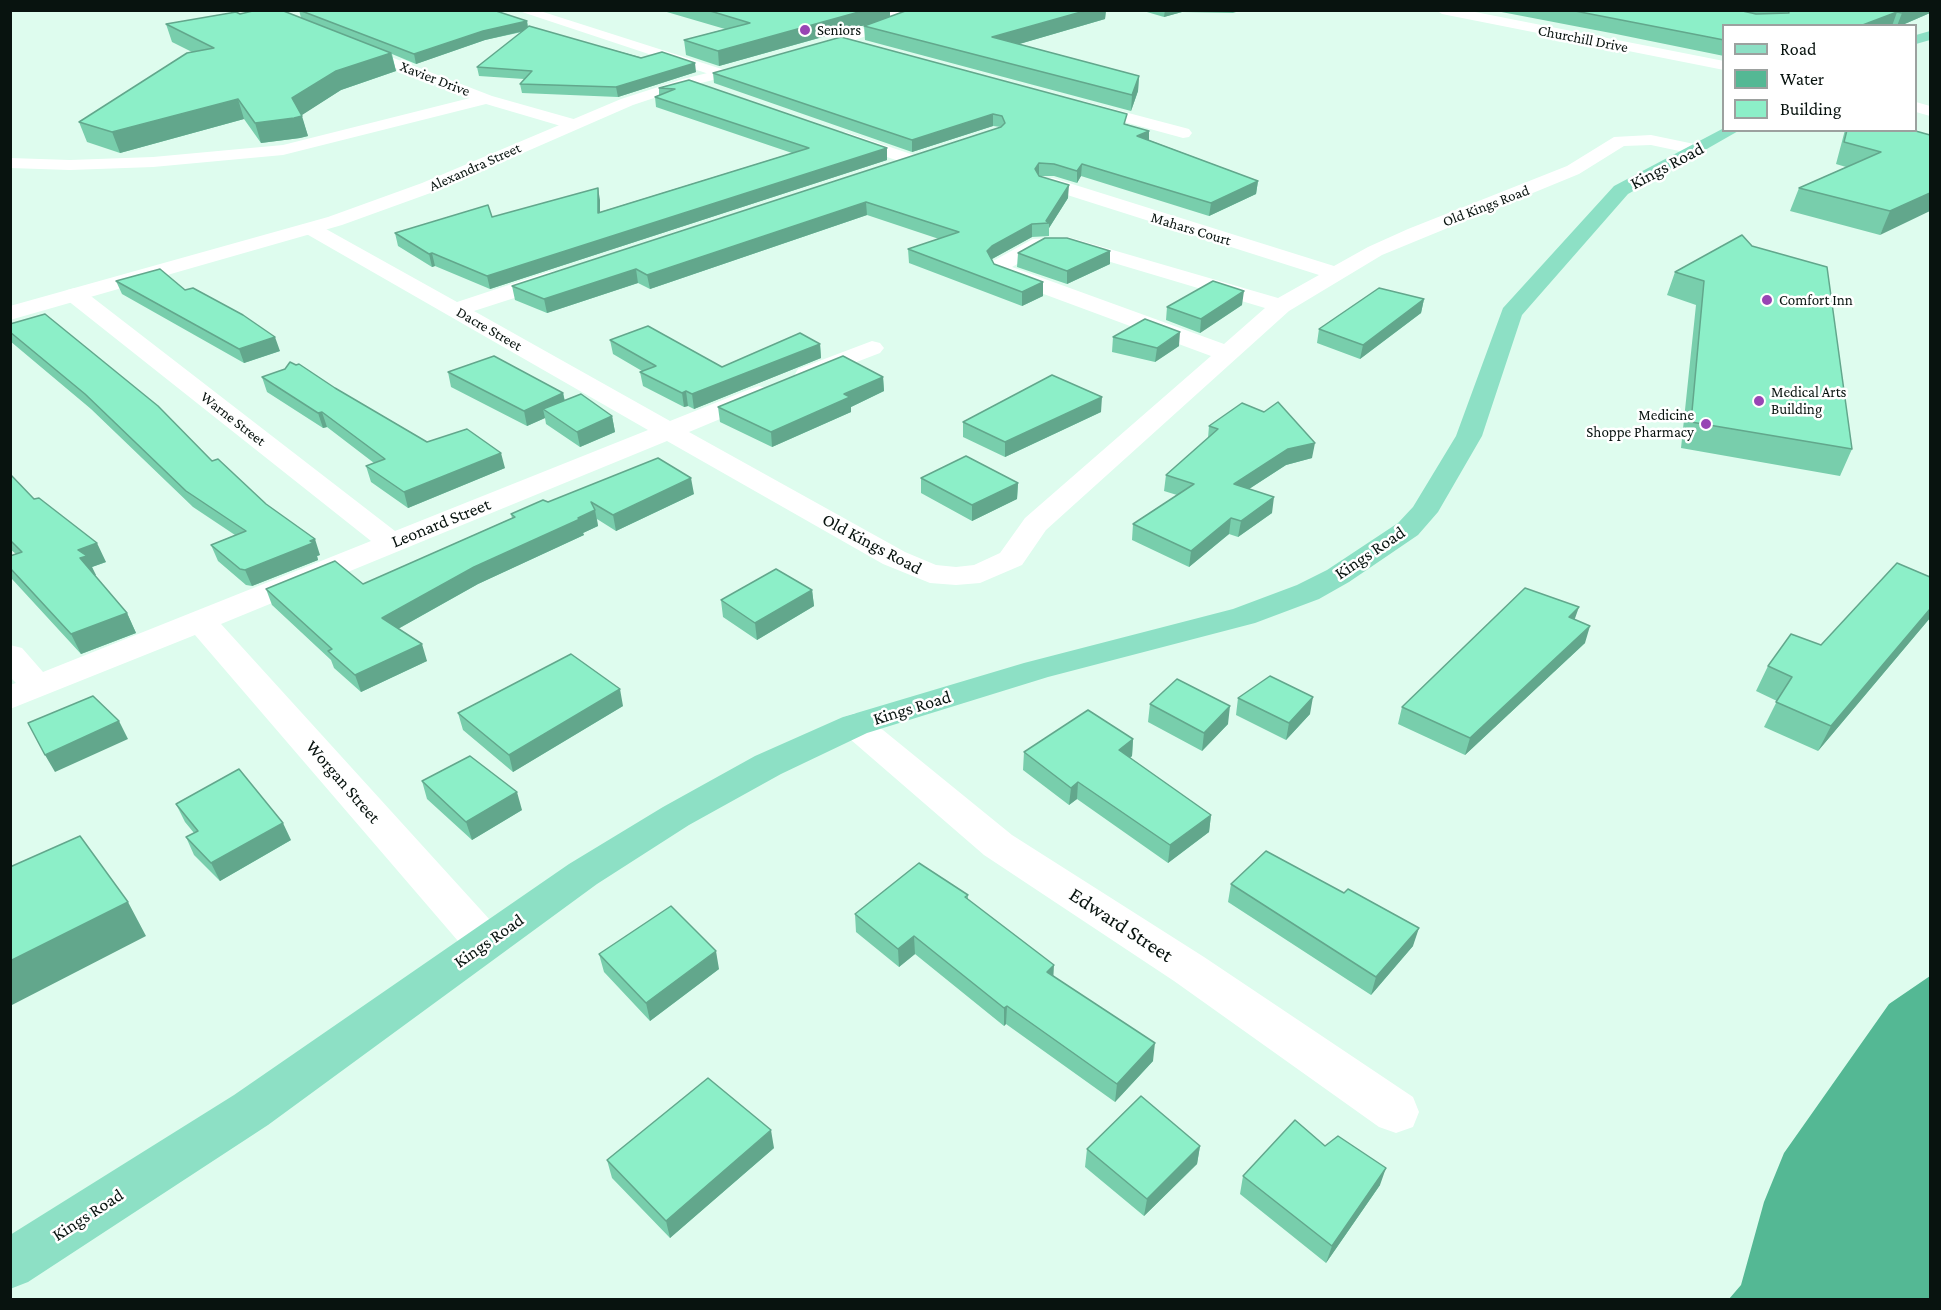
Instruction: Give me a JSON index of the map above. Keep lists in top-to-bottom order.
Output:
{
  "streets": {
    "main road": ["Kings Road"],
    "street": [
      "Churchill Drive",
      "Xavier Drive",
      "Alexandra Street",
      "Old Kings Road",
      "Mahars Court",
      "Dacre Street",
      "Warne Street",
      "Leonard Street",
      "Worgan Street",
      "Edward Street"
    ]
  },
  "crossings": [
    ["Xavier Drive", "Alexandra Street"],
    ["Kings Road", "Old Kings Road"],
    ["Kings Road", "Worgan Street"],
    ["Kings Road", "Edward Street"],
    ["Alexandra Street", "Dacre Street"],
    ["Alexandra Street", "Warne Street"],
    ["Old Kings Road", "Mahars Court"],
    ["Old Kings Road", "Dacre Street"],
    ["Old Kings Road", "Leonard Street"],
    ["Dacre Street", "Leonard Street"],
    ["Warne Street", "Leonard Street"],
    ["Leonard Street", "Worgan Street"]
  ],
  "places": [
    "Seniors",
    "Comfort Inn",
    "Medical Arts Building",
    "Medicine Shoppe Pharmacy"
  ],
  "legend": ["Road", "Water", "Building"]
}
